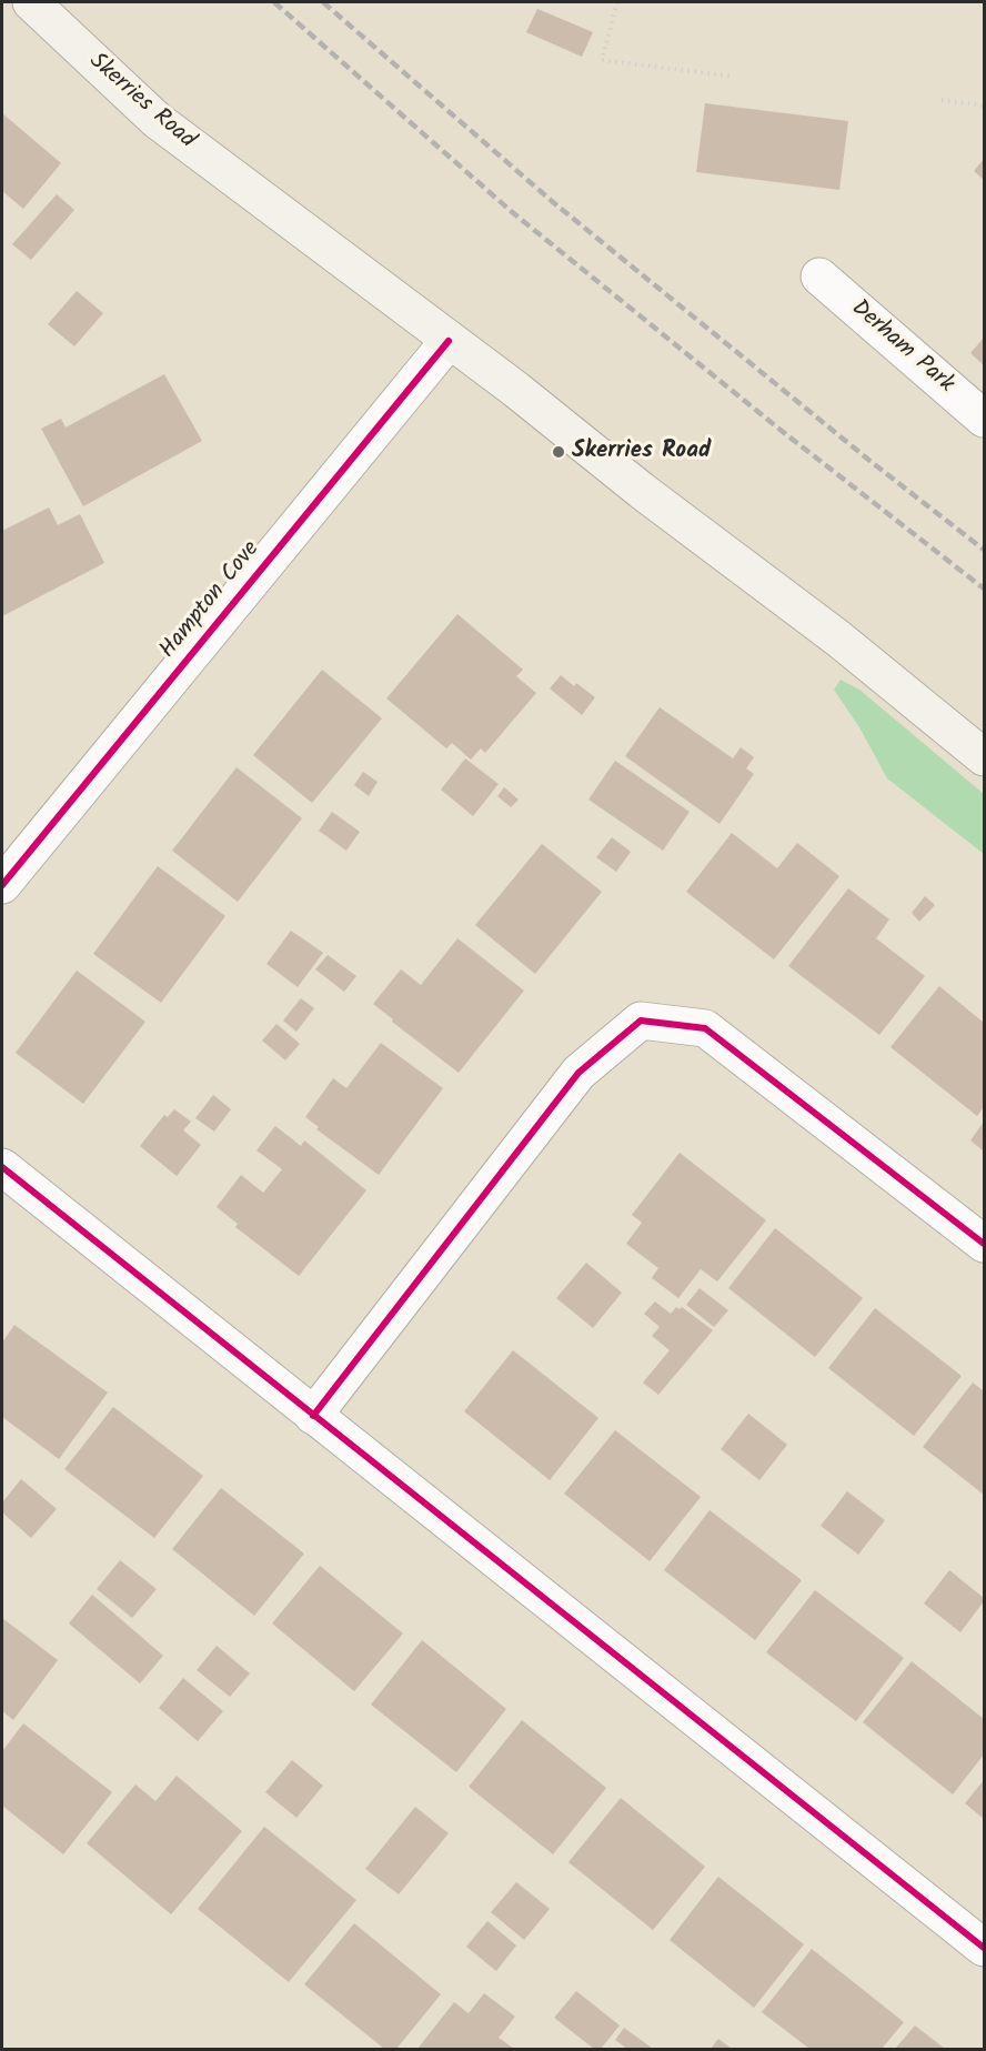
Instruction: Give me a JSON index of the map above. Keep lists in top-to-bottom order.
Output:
{
  "streets": {
    "main road": ["Skerries Road"],
    "street": ["Derham Park", "Hampton Cove"]
  },
  "crossings": [
    ["Skerries Road", "Hampton Cove"]
  ],
  "places": ["Skerries Road"]
}
